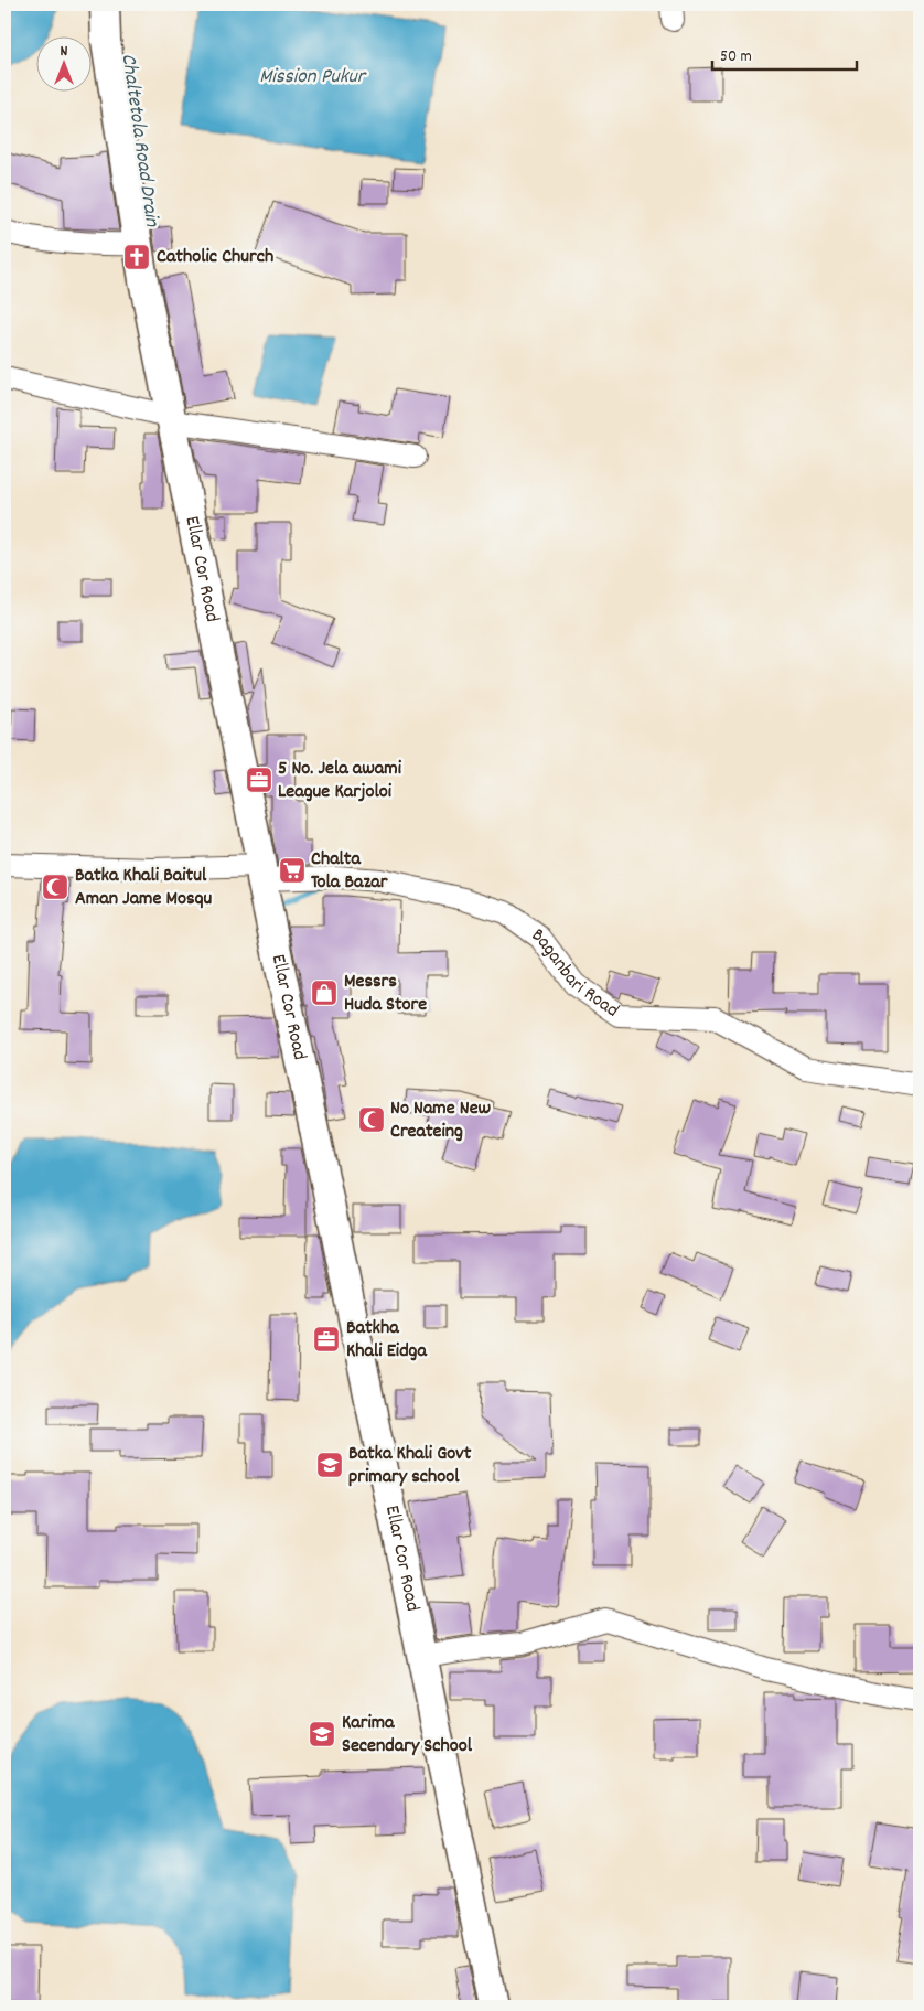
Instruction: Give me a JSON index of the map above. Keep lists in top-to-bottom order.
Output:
{
  "streets": {
    "main road": ["Ellar Cor Road"],
    "street": ["Baganbari Road"]
  },
  "crossings": [
    ["Ellar Cor Road", "Baganbari Road"]
  ],
  "water": ["Mission Pukur", "Chaltetola Road Drain"],
  "places": {
    "church": ["Catholic Church"],
    "office": ["5 No. Jela awami League Karjoloi", "Batkha Khali Eidga"],
    "supermarket": ["Chalta Tola Bazar"],
    "mosque": ["Batka Khali Baitul Aman Jame Mosqu", "No Name New Createing"],
    "shop": ["Messrs Huda Store"],
    "school or university": ["Batka Khali Govt primary school", "Karima Secendary School"]
  },
  "scale_bar": "50 m",
  "north": "top"
}
